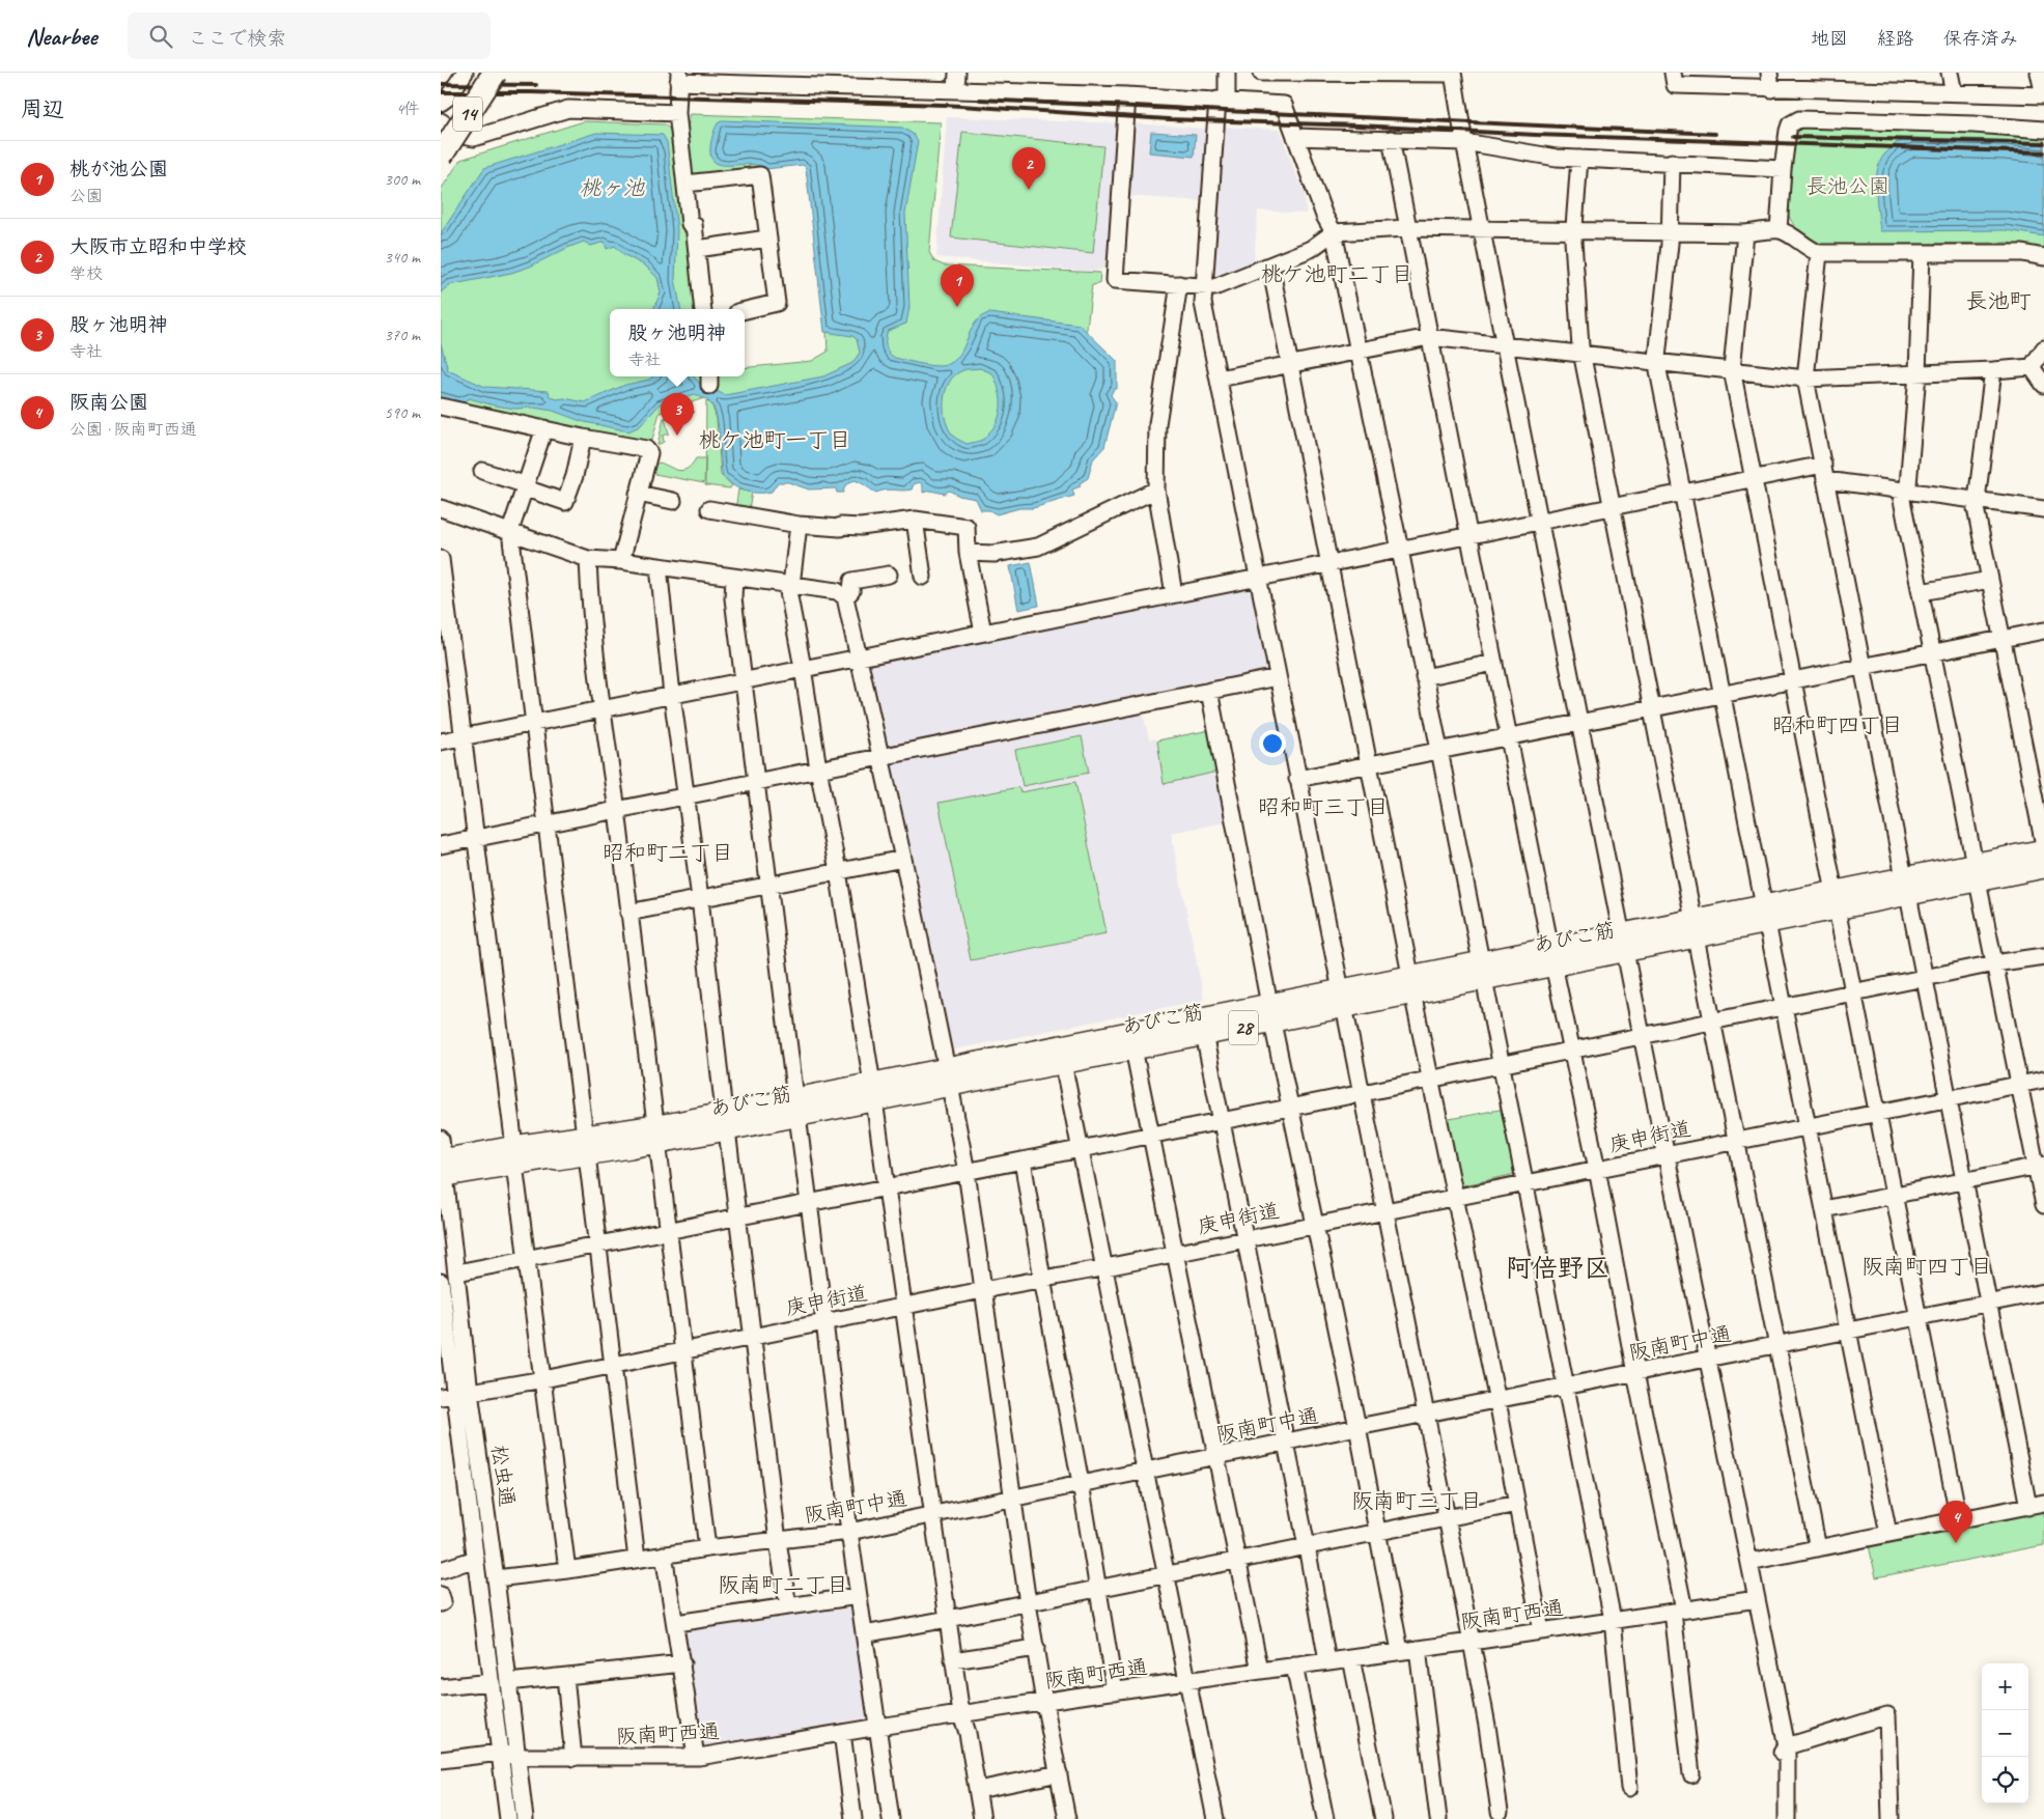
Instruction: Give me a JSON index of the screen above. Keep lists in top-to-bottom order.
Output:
{
  "streets": {
    "highway": ["14"],
    "main road": ["あびこ筋", "28"],
    "street": [
      "庚申街道",
      "阪南町中通",
      "松虫通",
      "阪南町西通"
    ]
  },
  "crossings": [
    ["あびこ筋", "松虫通"],
    ["庚申街道", "松虫通"],
    ["阪南町中通", "松虫通"],
    ["松虫通", "阪南町西通"]
  ],
  "districts": [
    "桃ケ池町二丁目",
    "長池町",
    "桃ケ池町一丁目",
    "昭和町四丁目",
    "昭和町三丁目",
    "昭和町二丁目",
    "阪南町四丁目",
    "阿倍野区",
    "阪南町三丁目",
    "阪南町二丁目"
  ],
  "water": ["桃ヶ池"],
  "parks": ["長池公園"],
  "page": {
    "header": "Nearbee",
    "search": "ここで検索",
    "nav": ["地図", "経路", "保存済み"],
    "heading": ["周辺", "4件"],
    "list": [
      {
        "mark": "1",
        "name": "桃が池公園",
        "note": "公園",
        "value": "300 m"
      },
      {
        "mark": "2",
        "name": "大阪市立昭和中学校",
        "note": "学校",
        "value": "340 m"
      },
      {
        "mark": "3",
        "name": "股ヶ池明神",
        "note": "寺社",
        "value": "370 m"
      },
      {
        "mark": "4",
        "name": "阪南公園",
        "note": "公園 · 阪南町西通",
        "value": "590 m"
      }
    ],
    "pins": [
      "2",
      "1",
      "3",
      "4"
    ],
    "popup": ["股ヶ池明神", "寺社"],
    "map_buttons": ["+", "−"]
  }
}
